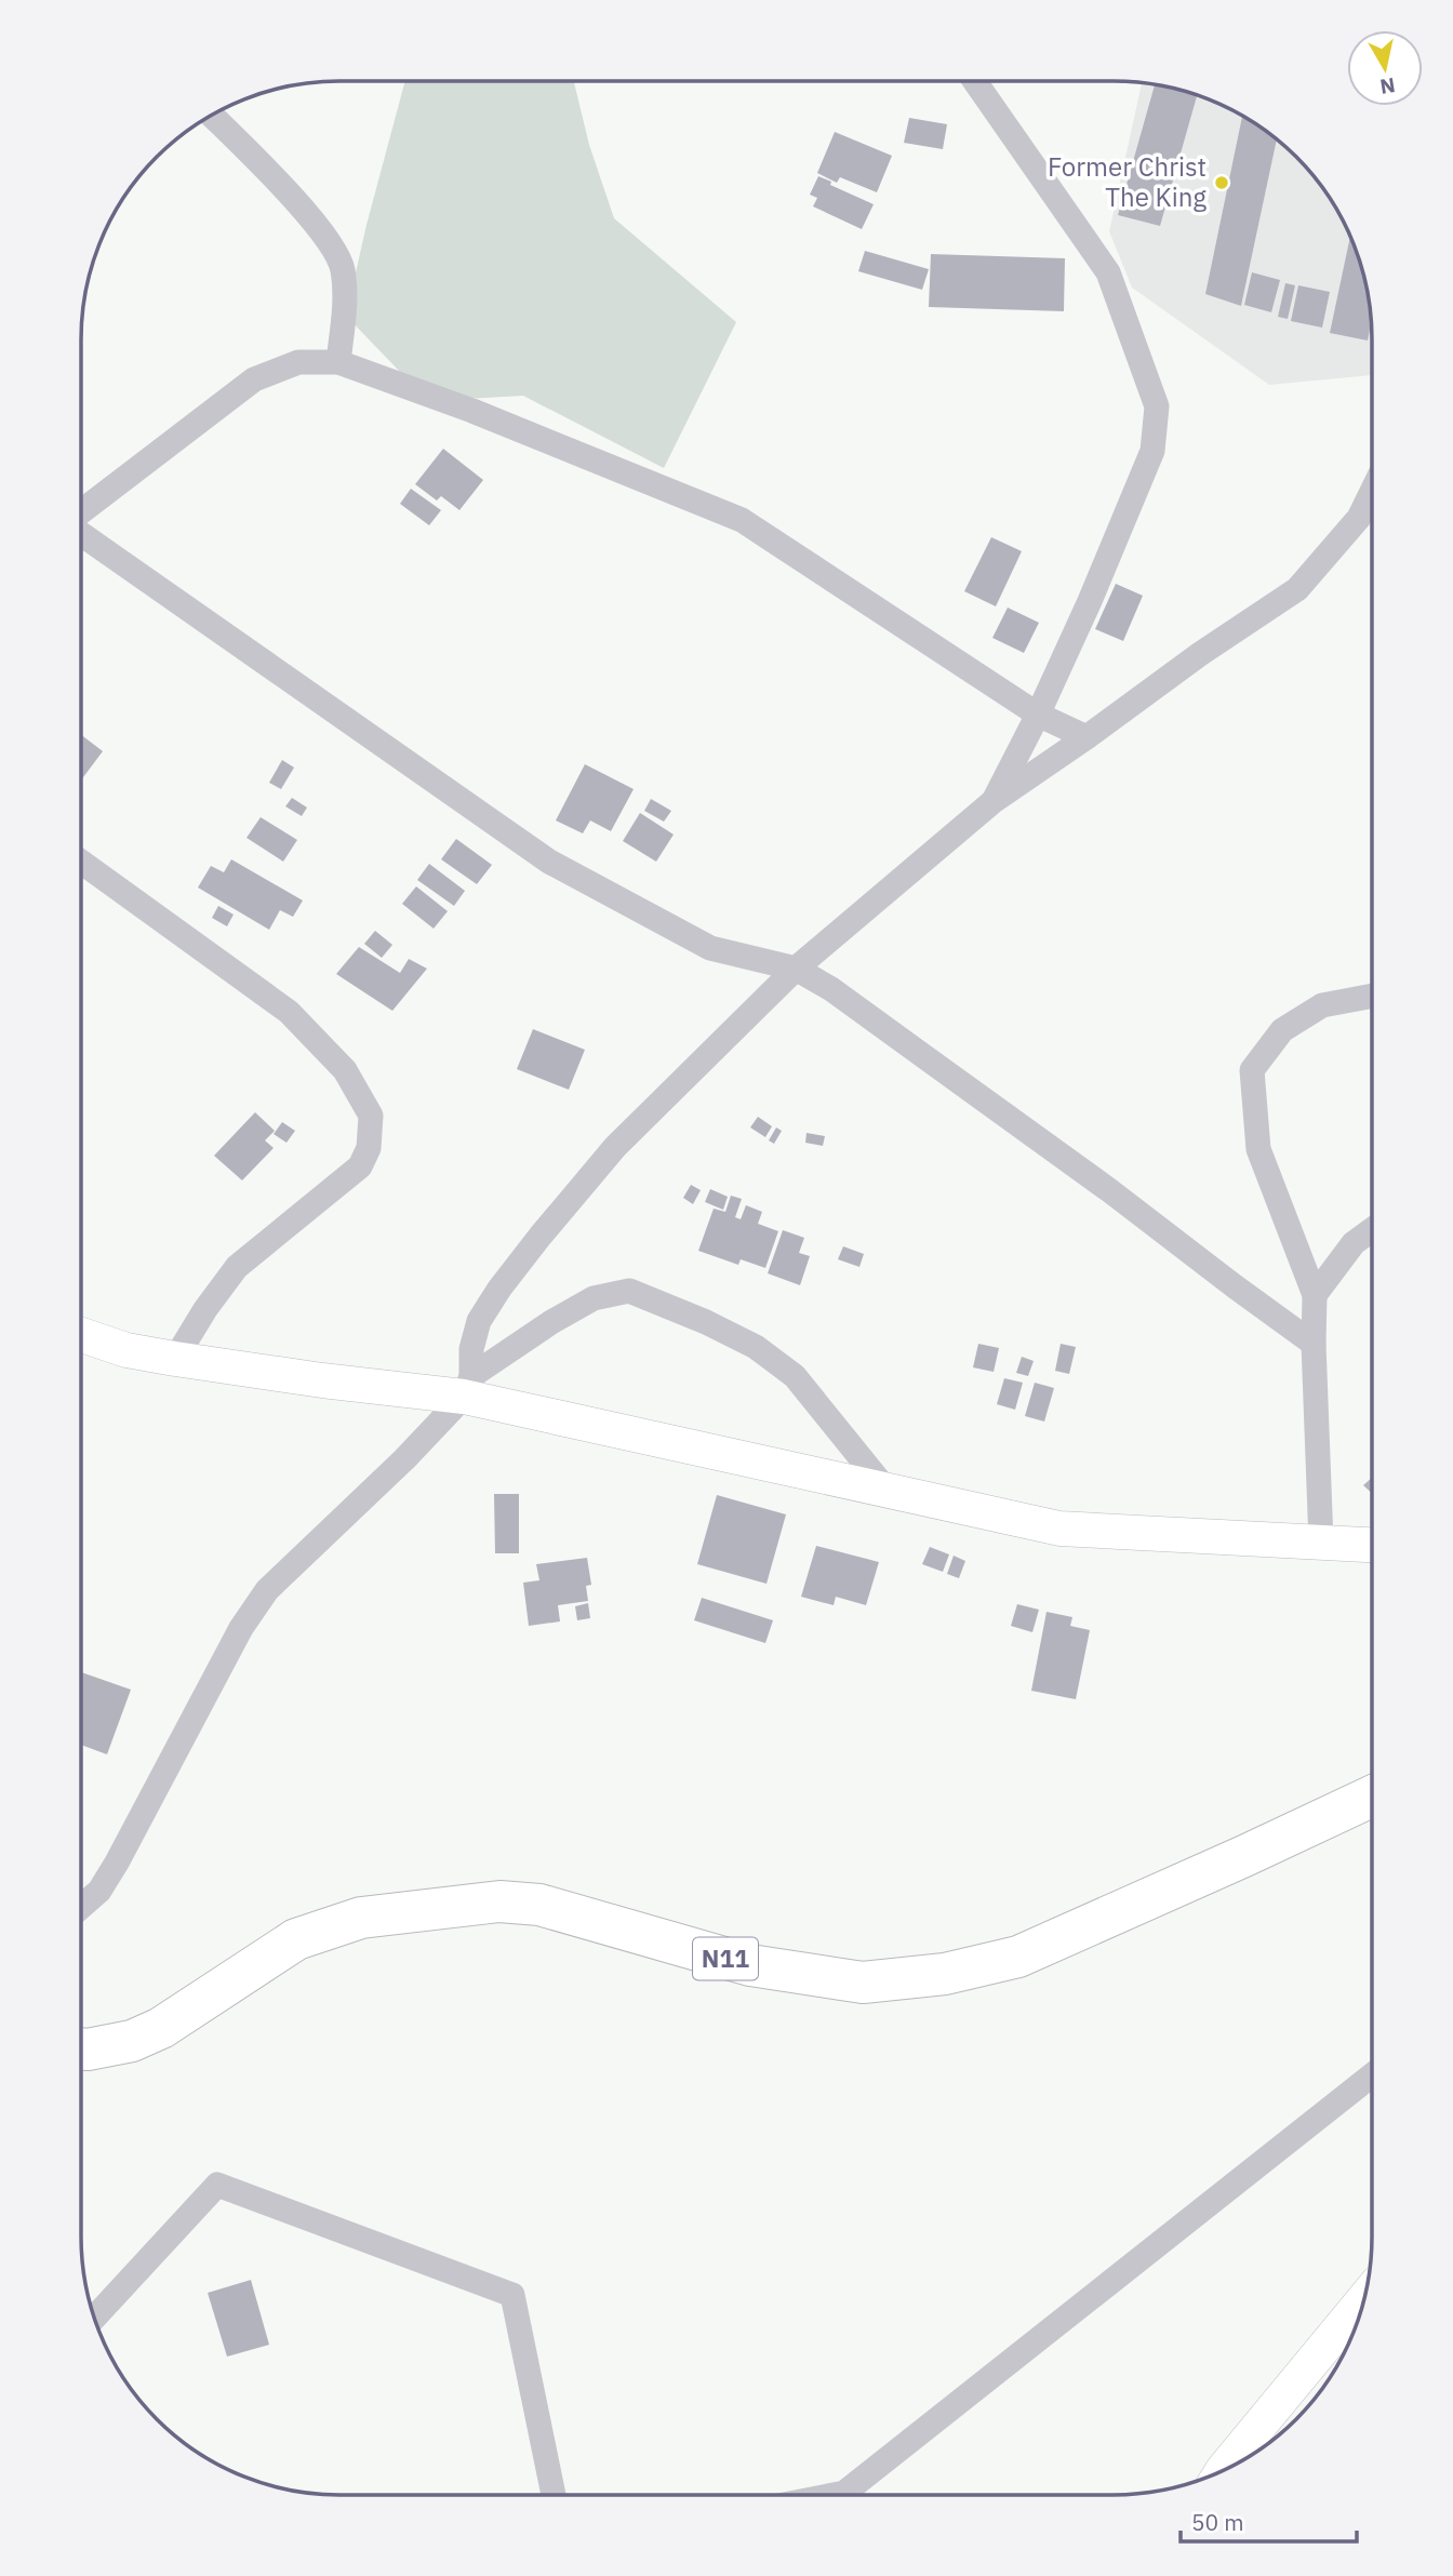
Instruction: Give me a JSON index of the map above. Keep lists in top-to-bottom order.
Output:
{
  "streets": {
    "highway": ["N11"]
  },
  "places": ["Former Christ The King"],
  "scale_bar": "50 m",
  "north": "bottom"
}
